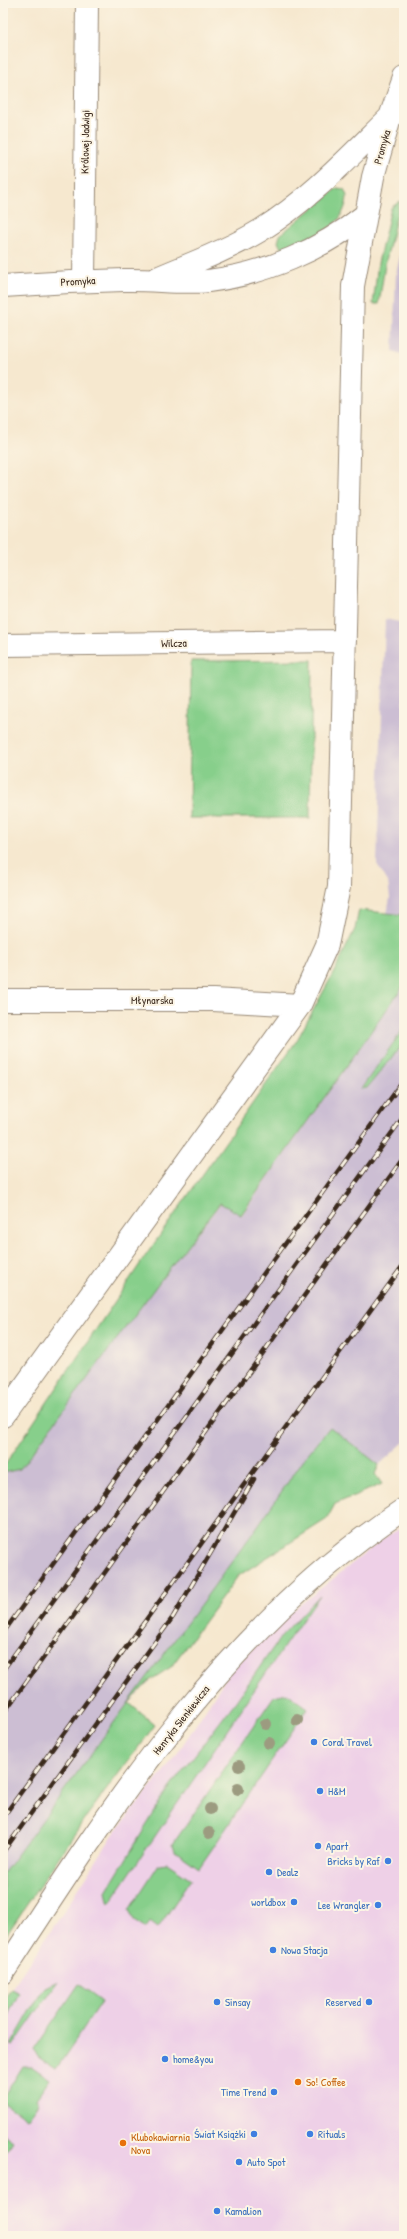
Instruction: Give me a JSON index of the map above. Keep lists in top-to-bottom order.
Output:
{
  "streets": {
    "street": [
      "Królowej Jadwigi",
      "Promyka",
      "Wilcza",
      "Młynarska",
      "Henryka Sienkiewicza"
    ]
  },
  "crossings": [
    ["Królowej Jadwigi", "Promyka"]
  ],
  "places": [
    "Coral Travel",
    "H&M",
    "Apart",
    "Bricks by Raf",
    "Dealz",
    "worldbox",
    "Lee Wrangler",
    "Nowa Stacja",
    "Sinsay",
    "Reserved",
    "home&you",
    "So! Coffee",
    "Time Trend",
    "Świat Książki",
    "Rituals",
    "Klubokawiarnia Nova",
    "Auto Spot",
    "Kamalion"
  ]
}
